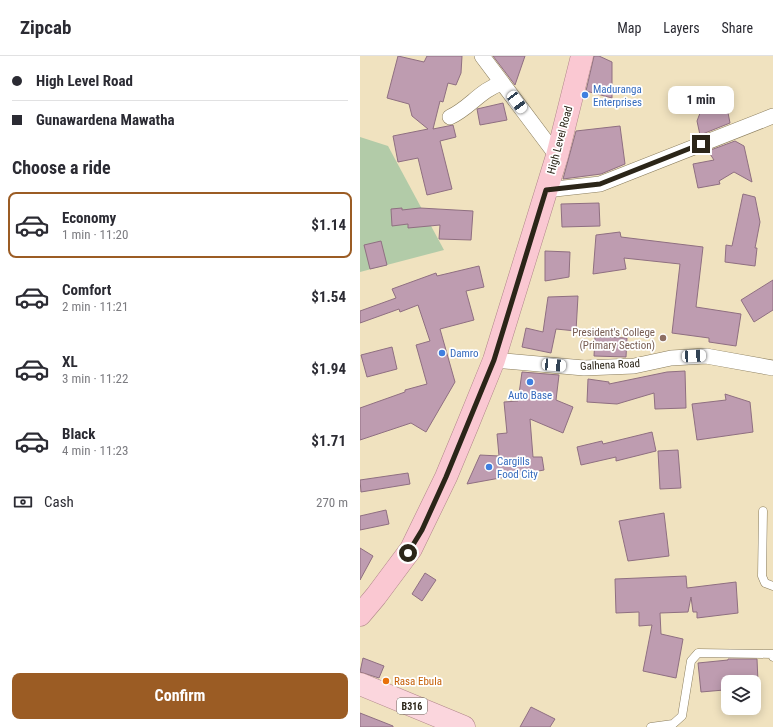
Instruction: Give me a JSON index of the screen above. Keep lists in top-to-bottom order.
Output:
{
  "streets": {
    "highway": ["High Level Road"],
    "main road": ["B316"],
    "street": ["Galhena Road"]
  },
  "crossings": [
    ["High Level Road", "Galhena Road"]
  ],
  "places": [
    "Maduranga Enterprises",
    "President's College (Primary Section)",
    "Damro",
    "Auto Base",
    "Cargills Food City",
    "Rasa Ebula"
  ],
  "page": {
    "header": "Zipcab",
    "nav": ["Map", "Layers", "Share"],
    "banner": ["High Level Road", "Gunawardena Mawatha"],
    "bubble": "1 min",
    "heading": "Choose a ride",
    "list": [
      {
        "name": "Economy",
        "note": "1 min · 11:20",
        "value": "$1.14"
      },
      {
        "name": "Comfort",
        "note": "2 min · 11:21",
        "value": "$1.54"
      },
      {
        "name": "XL",
        "note": "3 min · 11:22",
        "value": "$1.94"
      },
      {
        "name": "Black",
        "note": "4 min · 11:23",
        "value": "$1.71"
      }
    ],
    "pay": ["Cash", "270 m"],
    "buttons": "Confirm"
  }
}
